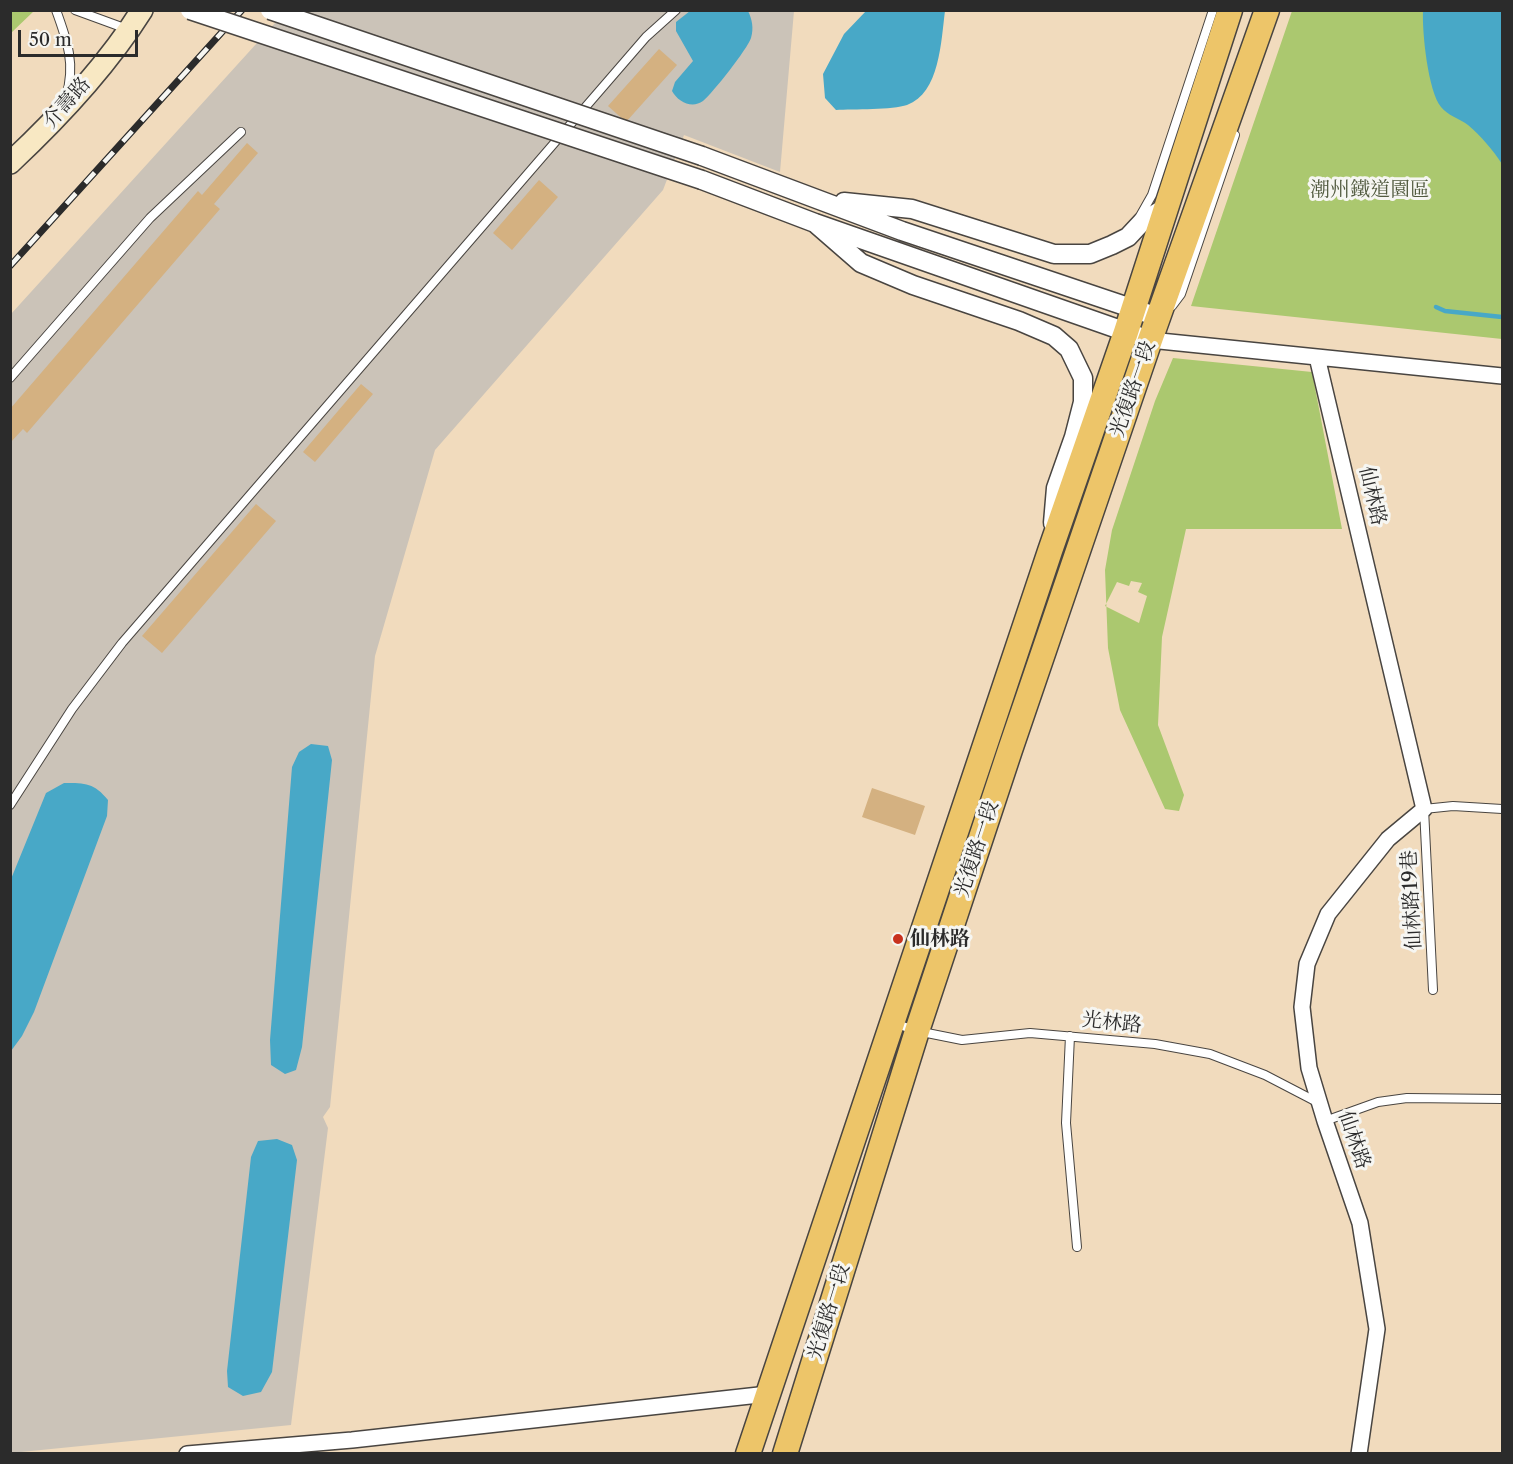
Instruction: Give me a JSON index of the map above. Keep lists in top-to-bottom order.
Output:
{
  "streets": {
    "main road": ["介壽路", "光復路一段"],
    "street": ["仙林路"],
    "lane": ["仙林路19巷", "光林路"]
  },
  "crossings": [
    ["光復路一段", "光林路"],
    ["仙林路", "仙林路19巷"],
    ["仙林路", "光林路"]
  ],
  "parks": ["潮州鐵道園區"],
  "places": ["仙林路"],
  "scale_bar": "50 m"
}
